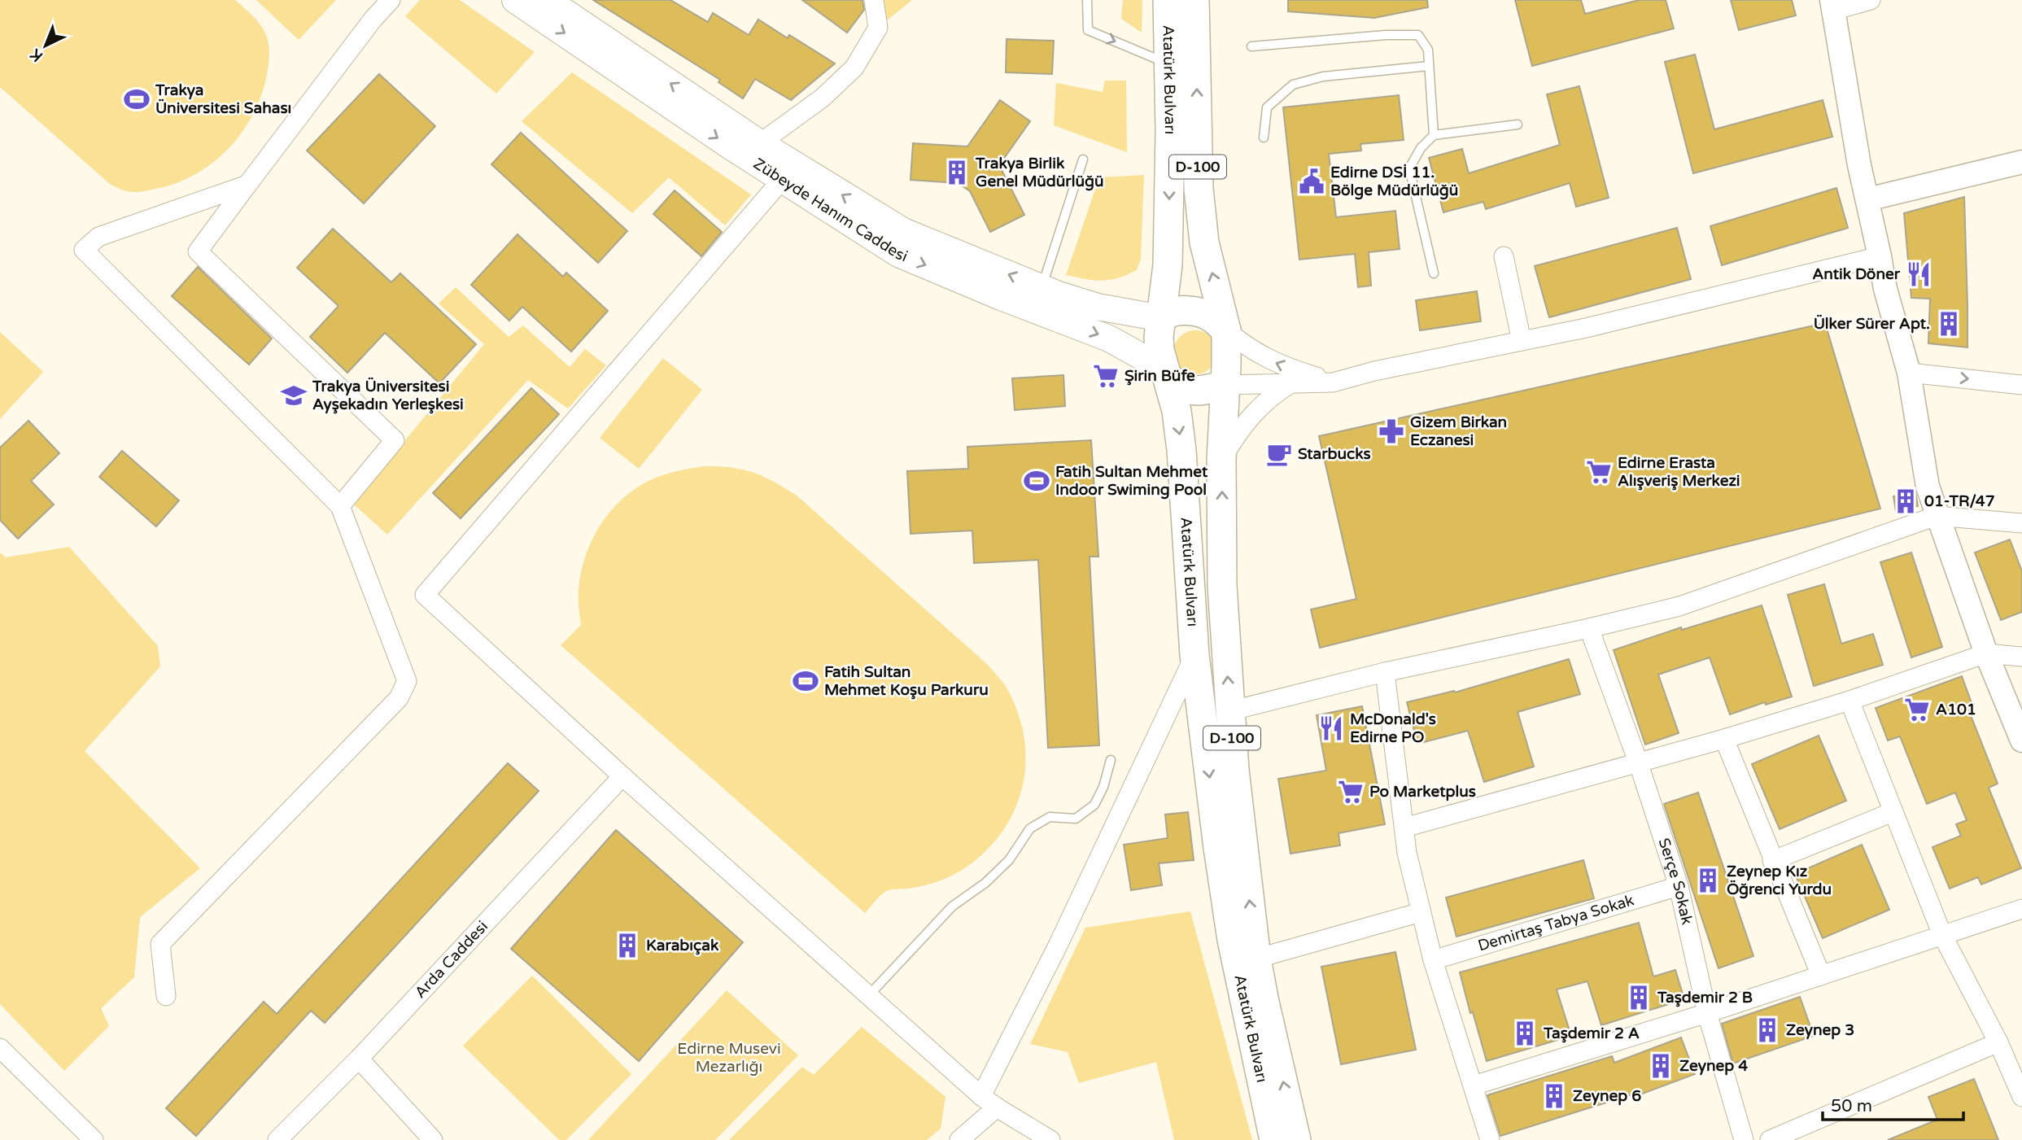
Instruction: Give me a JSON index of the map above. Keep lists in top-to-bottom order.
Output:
{
  "streets": {
    "main road": ["Atatürk Bulvarı", "D-100", "Zübeyde Hanım Caddesi"],
    "street": ["Serçe Sokak", "Demirtaş Tabya Sokak", "Arda Caddesi"]
  },
  "crossings": [
    ["Atatürk Bulvarı", "Zübeyde Hanım Caddesi"],
    ["Serçe Sokak", "Demirtaş Tabya Sokak"]
  ],
  "parks": ["Edirne Musevi Mezarlığı"],
  "places": {
    "sports": ["Trakya Üniversitesi Sahası", "Fatih Sultan Mehmet Indoor Swiming Pool", "Fatih Sultan Mehmet Koşu Parkuru"],
    "building": [
      "Trakya Birlik Genel Müdürlüğü",
      "Ülker Sürer Apt.",
      "01-TR/47",
      "Zeynep Kız Öğrenci Yurdu",
      "Karabıçak",
      "Taşdemir 2 B",
      "Zeynep 3",
      "Taşdemir 2 A",
      "Zeynep 4",
      "Zeynep 6"
    ],
    "public building": ["Edirne DSİ 11. Bölge Müdürlüğü"],
    "restaurant": ["Antik Döner", "McDonald's Edirne PO"],
    "supermarket": [
      "Şirin Büfe",
      "Edirne Erasta Alışveriş Merkezi",
      "A101",
      "Po Marketplus"
    ],
    "school or university": ["Trakya Üniversitesi Ayşekadın Yerleşkesi"],
    "pharmacy": ["Gizem Birkan Eczanesi"],
    "cafe": ["Starbucks"]
  },
  "scale_bar": "50 m",
  "north": "bottom left"
}
